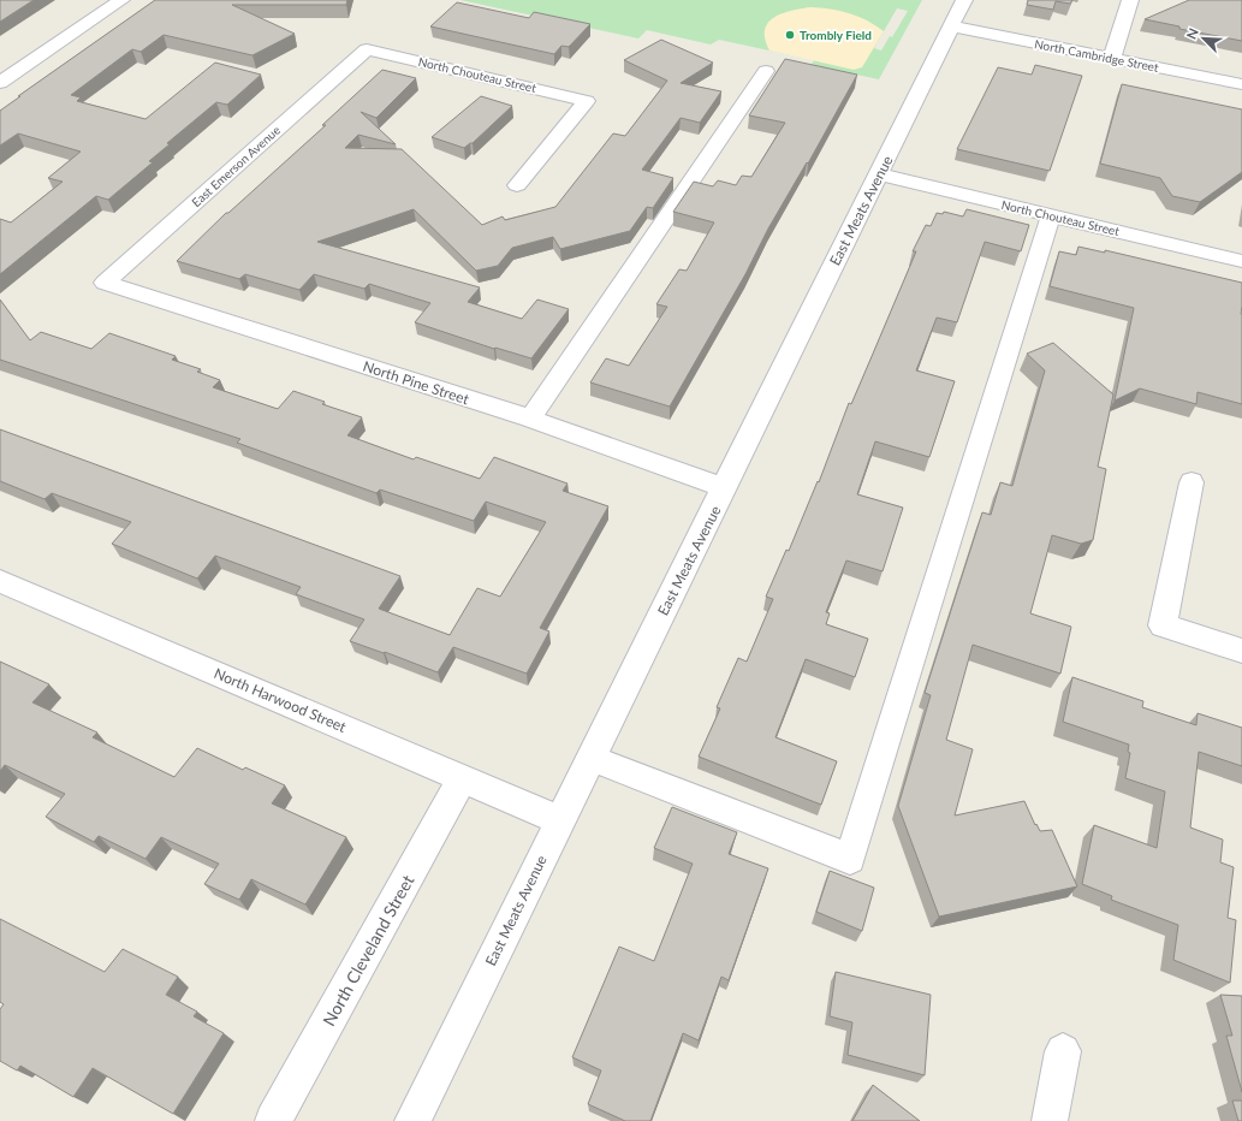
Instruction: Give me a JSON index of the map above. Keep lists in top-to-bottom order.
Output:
{
  "streets": {
    "street": [
      "North Cambridge Street",
      "North Chouteau Street",
      "East Emerson Avenue",
      "East Meats Avenue",
      "North Pine Street",
      "North Harwood Street",
      "North Cleveland Street"
    ]
  },
  "crossings": [
    ["North Cambridge Street", "East Meats Avenue"],
    ["North Chouteau Street", "East Emerson Avenue"],
    ["North Chouteau Street", "East Meats Avenue"],
    ["East Emerson Avenue", "North Pine Street"],
    ["East Meats Avenue", "North Pine Street"],
    ["East Meats Avenue", "North Harwood Street"],
    ["North Harwood Street", "North Cleveland Street"]
  ],
  "places": ["Trombly Field"],
  "north": "top left"
}
